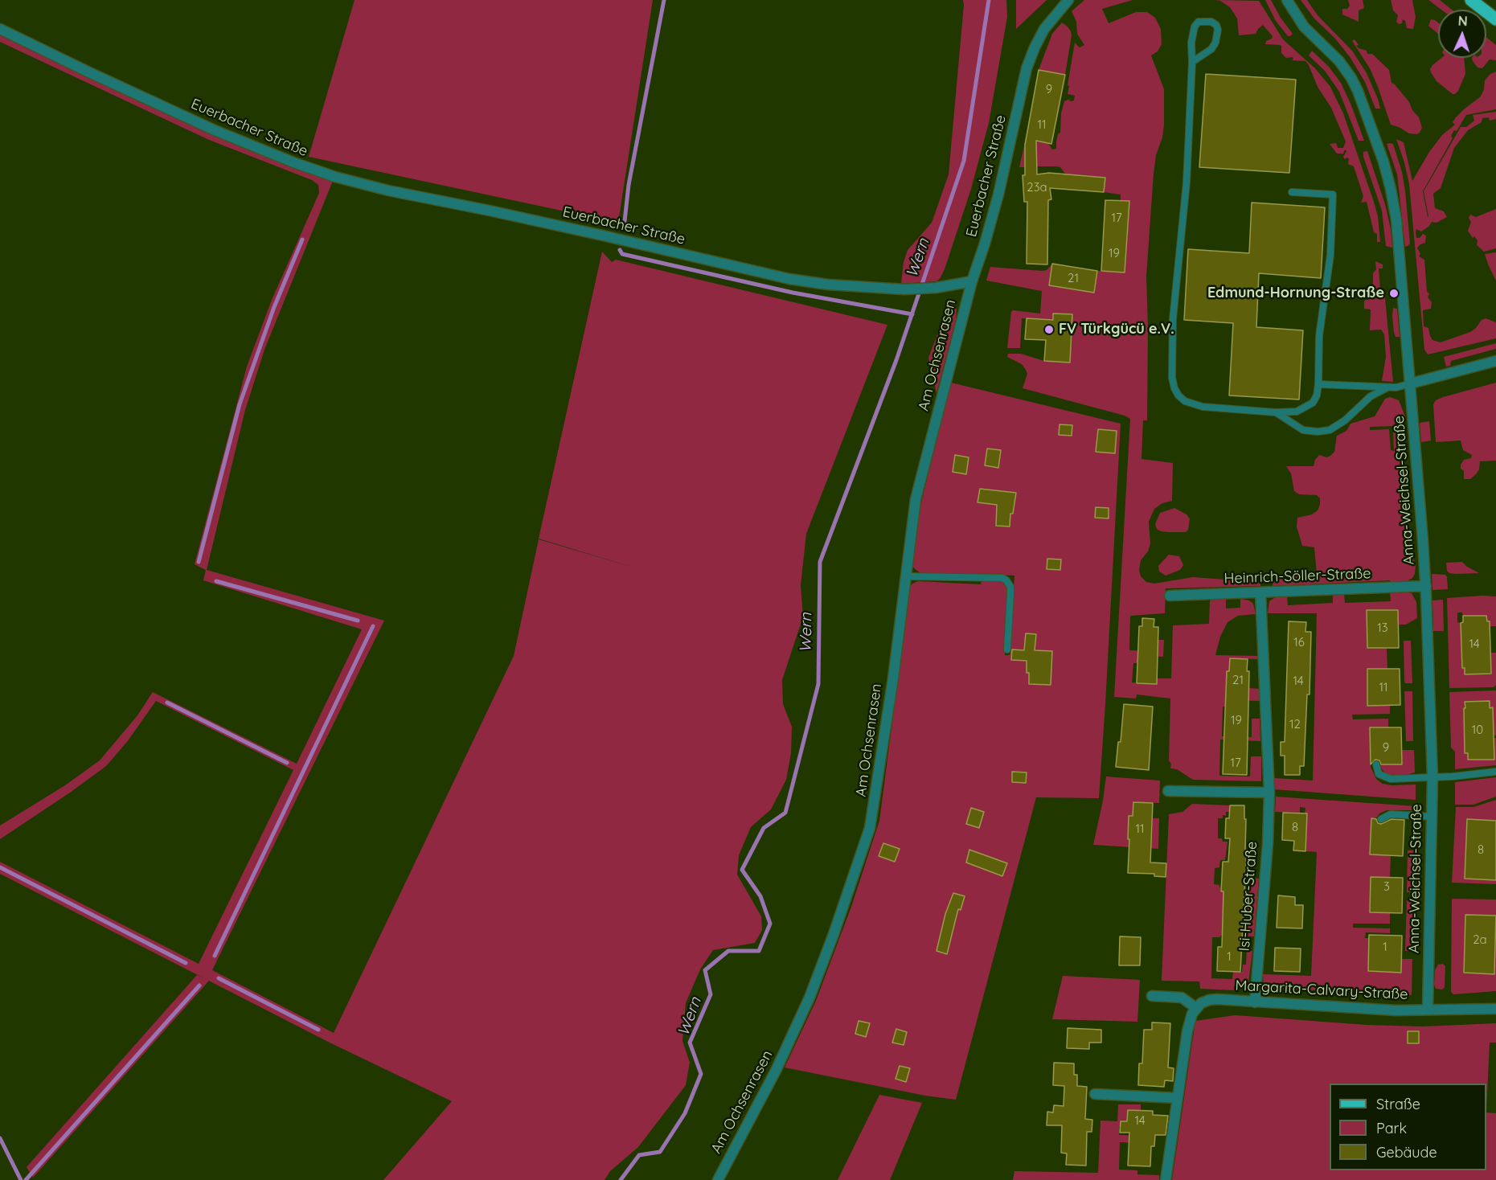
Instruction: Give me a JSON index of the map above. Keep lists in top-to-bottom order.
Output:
{
  "streets": {
    "street": [
      "Euerbacher Straße",
      "Am Ochsenrasen",
      "Anna-Weichsel-Straße",
      "Heinrich-Söller-Straße",
      "Isi-Huber-Straße",
      "Margarita-Calvary-Straße"
    ]
  },
  "crossings": [
    ["Euerbacher Straße", "Am Ochsenrasen"],
    ["Anna-Weichsel-Straße", "Heinrich-Söller-Straße"],
    ["Anna-Weichsel-Straße", "Margarita-Calvary-Straße"],
    ["Heinrich-Söller-Straße", "Isi-Huber-Straße"],
    ["Isi-Huber-Straße", "Margarita-Calvary-Straße"]
  ],
  "water": ["Wern"],
  "places": ["Edmund-Hornung-Straße", "FV Türkgücü e.V."],
  "house_numbers": [
    "9",
    "11",
    "23a",
    "17",
    "19",
    "21",
    "13",
    "16",
    "14",
    "21",
    "14",
    "11",
    "19",
    "12",
    "10",
    "9",
    "17",
    "8",
    "11",
    "8",
    "3",
    "2a",
    "1",
    "1",
    "14"
  ],
  "legend": ["Straße", "Park", "Gebäude"],
  "north": "top"
}
